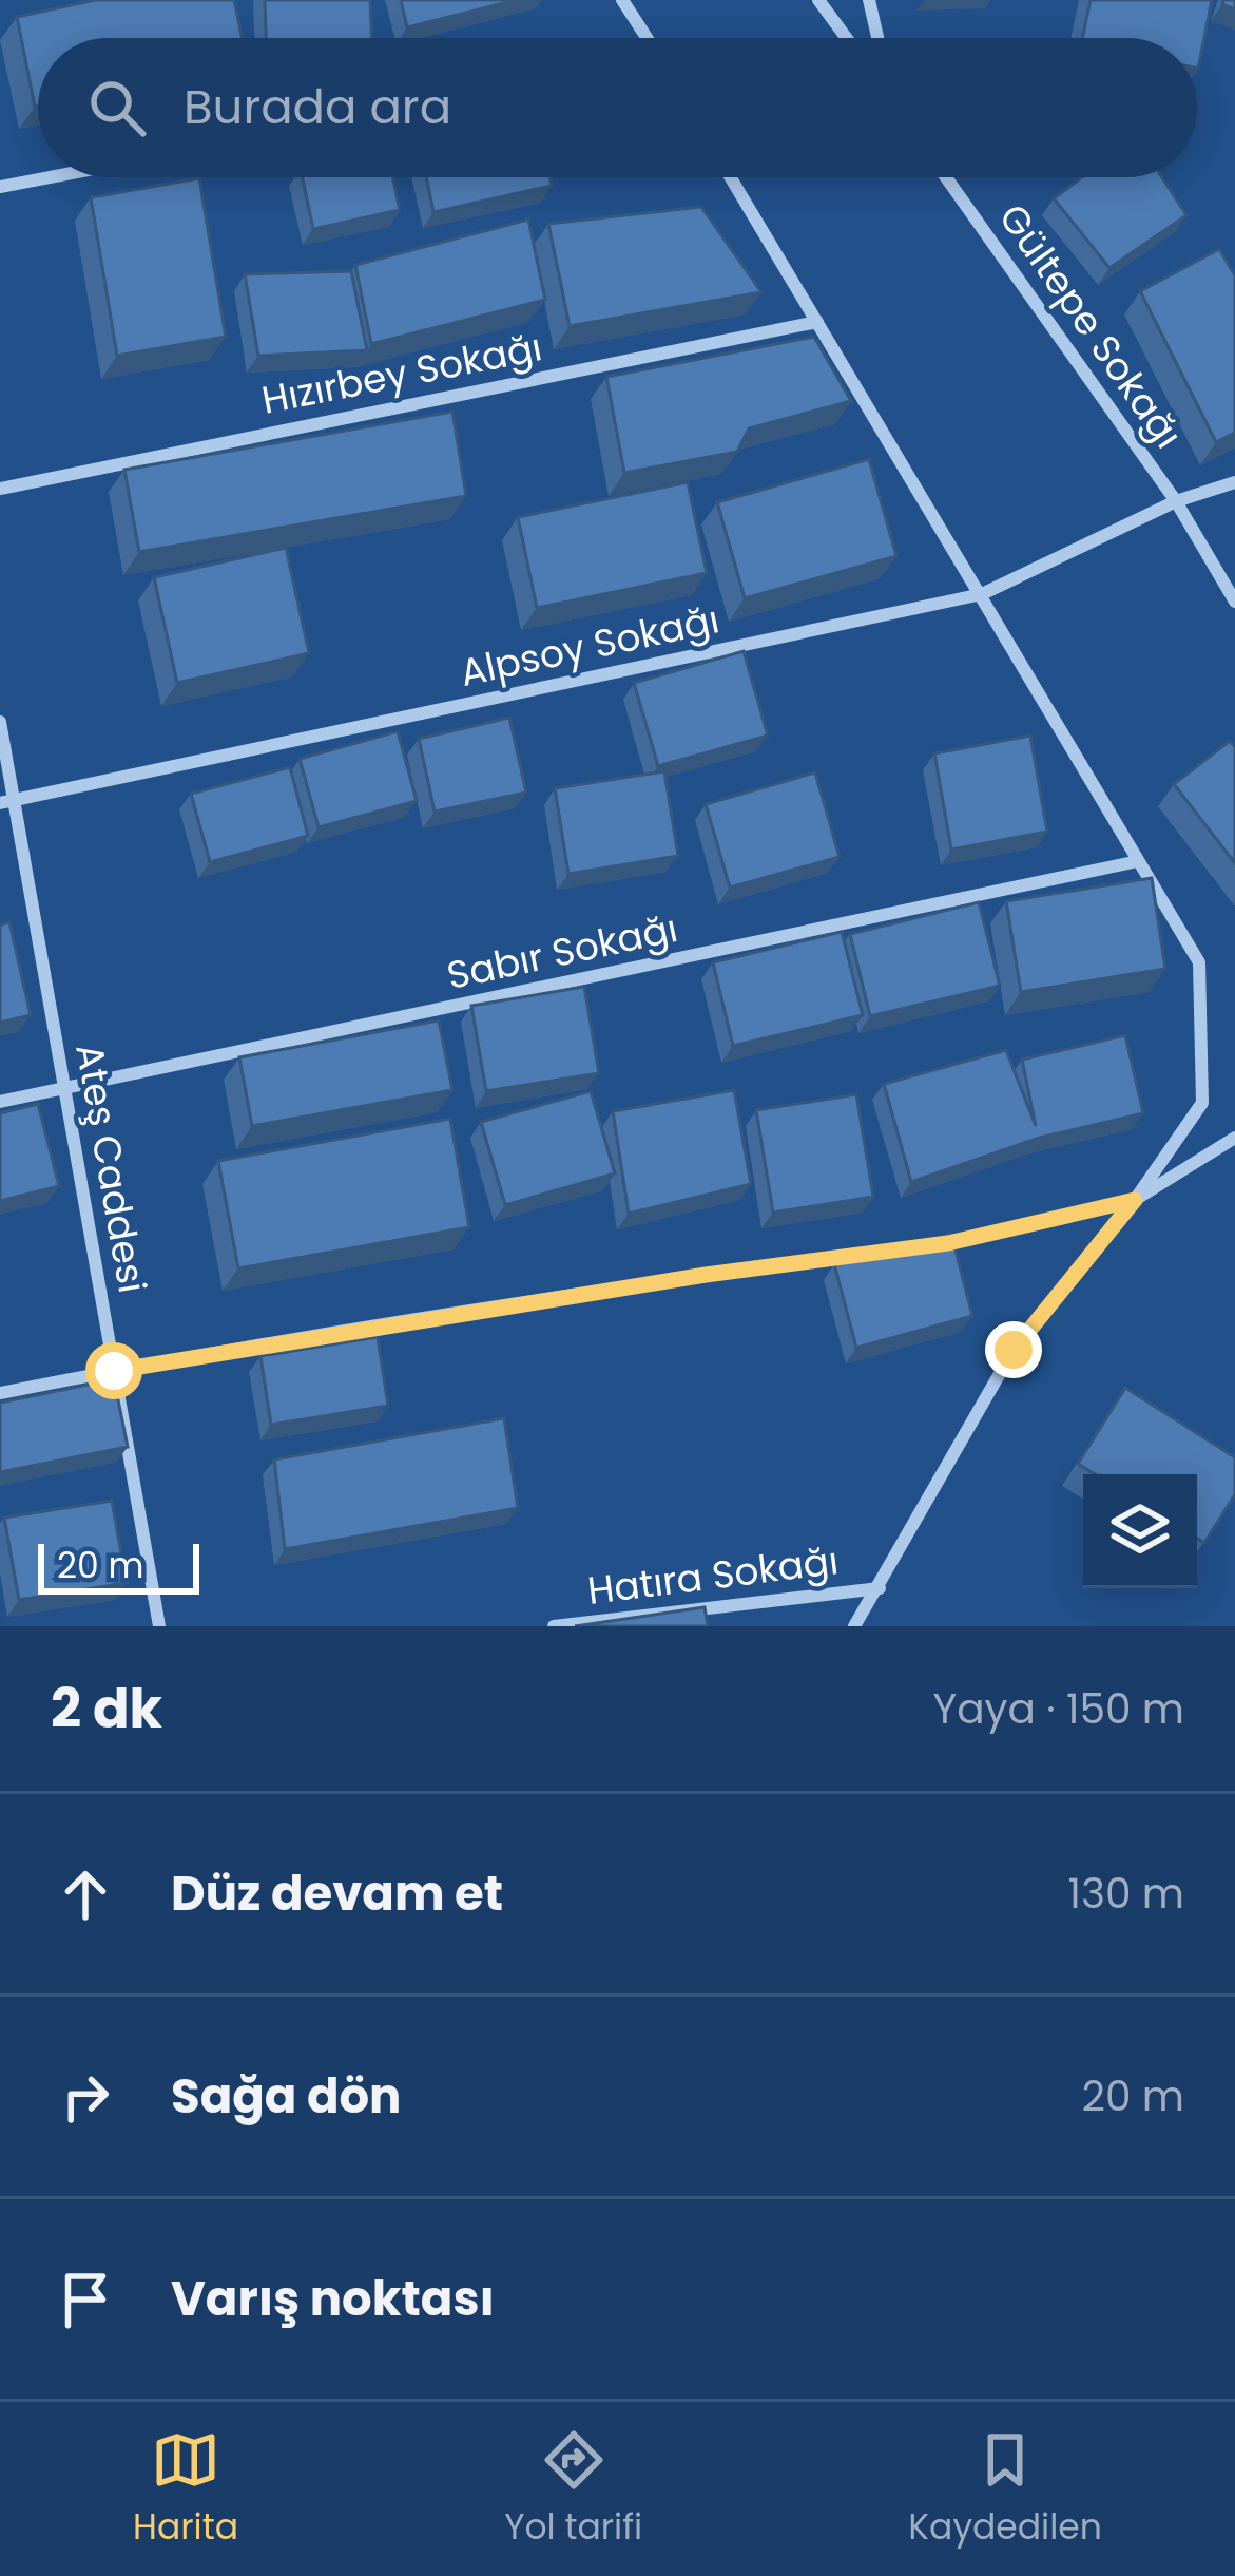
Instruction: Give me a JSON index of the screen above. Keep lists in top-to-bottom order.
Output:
{
  "streets": {
    "street": [
      "Gültepe Sokağı",
      "Hızırbey Sokağı",
      "Alpsoy Sokağı",
      "Sabır Sokağı",
      "Ateş Caddesi",
      "Hatıra Sokağı"
    ]
  },
  "crossings": [
    ["Gültepe Sokağı", "Alpsoy Sokağı"],
    ["Alpsoy Sokağı", "Ateş Caddesi"],
    ["Sabır Sokağı", "Ateş Caddesi"]
  ],
  "scale_bar": "20 m",
  "page": {
    "search": "Burada ara",
    "scale": "20 m",
    "heading": ["2 dk", "Yaya · 150 m"],
    "list": [
      ["Düz devam et", "130 m"],
      ["Sağa dön", "20 m"],
      "Varış noktası"
    ],
    "nav": ["Harita", "Yol tarifi", "Kaydedilen"]
  }
}
